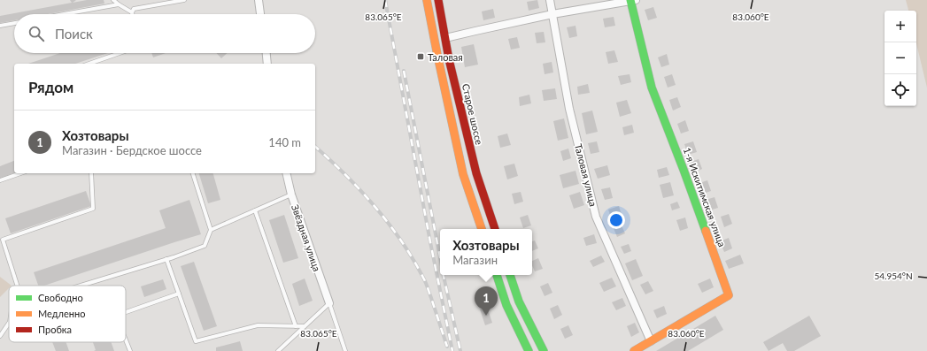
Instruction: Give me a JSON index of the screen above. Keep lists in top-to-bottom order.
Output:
{
  "streets": {
    "main road": ["Старое шоссе", "1-я Искитимская улица"],
    "street": ["Таловая улица", "Звёздная улица"]
  },
  "crossings": [
    ["Таловая улица", "1-я Искитимская улица"]
  ],
  "places": {
    "transit": ["Таловая"]
  },
  "legend": ["Свободно", "Медленно", "Пробка"],
  "page": {
    "map_buttons": ["+", "−"],
    "search": "Поиск",
    "heading": "Рядом",
    "list": [
      {
        "mark": "1",
        "name": "Хозтовары",
        "note": "Магазин · Бердское шоссе",
        "value": "140 m"
      }
    ],
    "popup": ["Хозтовары", "Магазин"],
    "pins": "1"
  },
  "coordinates": ["83.065°E", "83.060°E", "54.954°N"]
}
